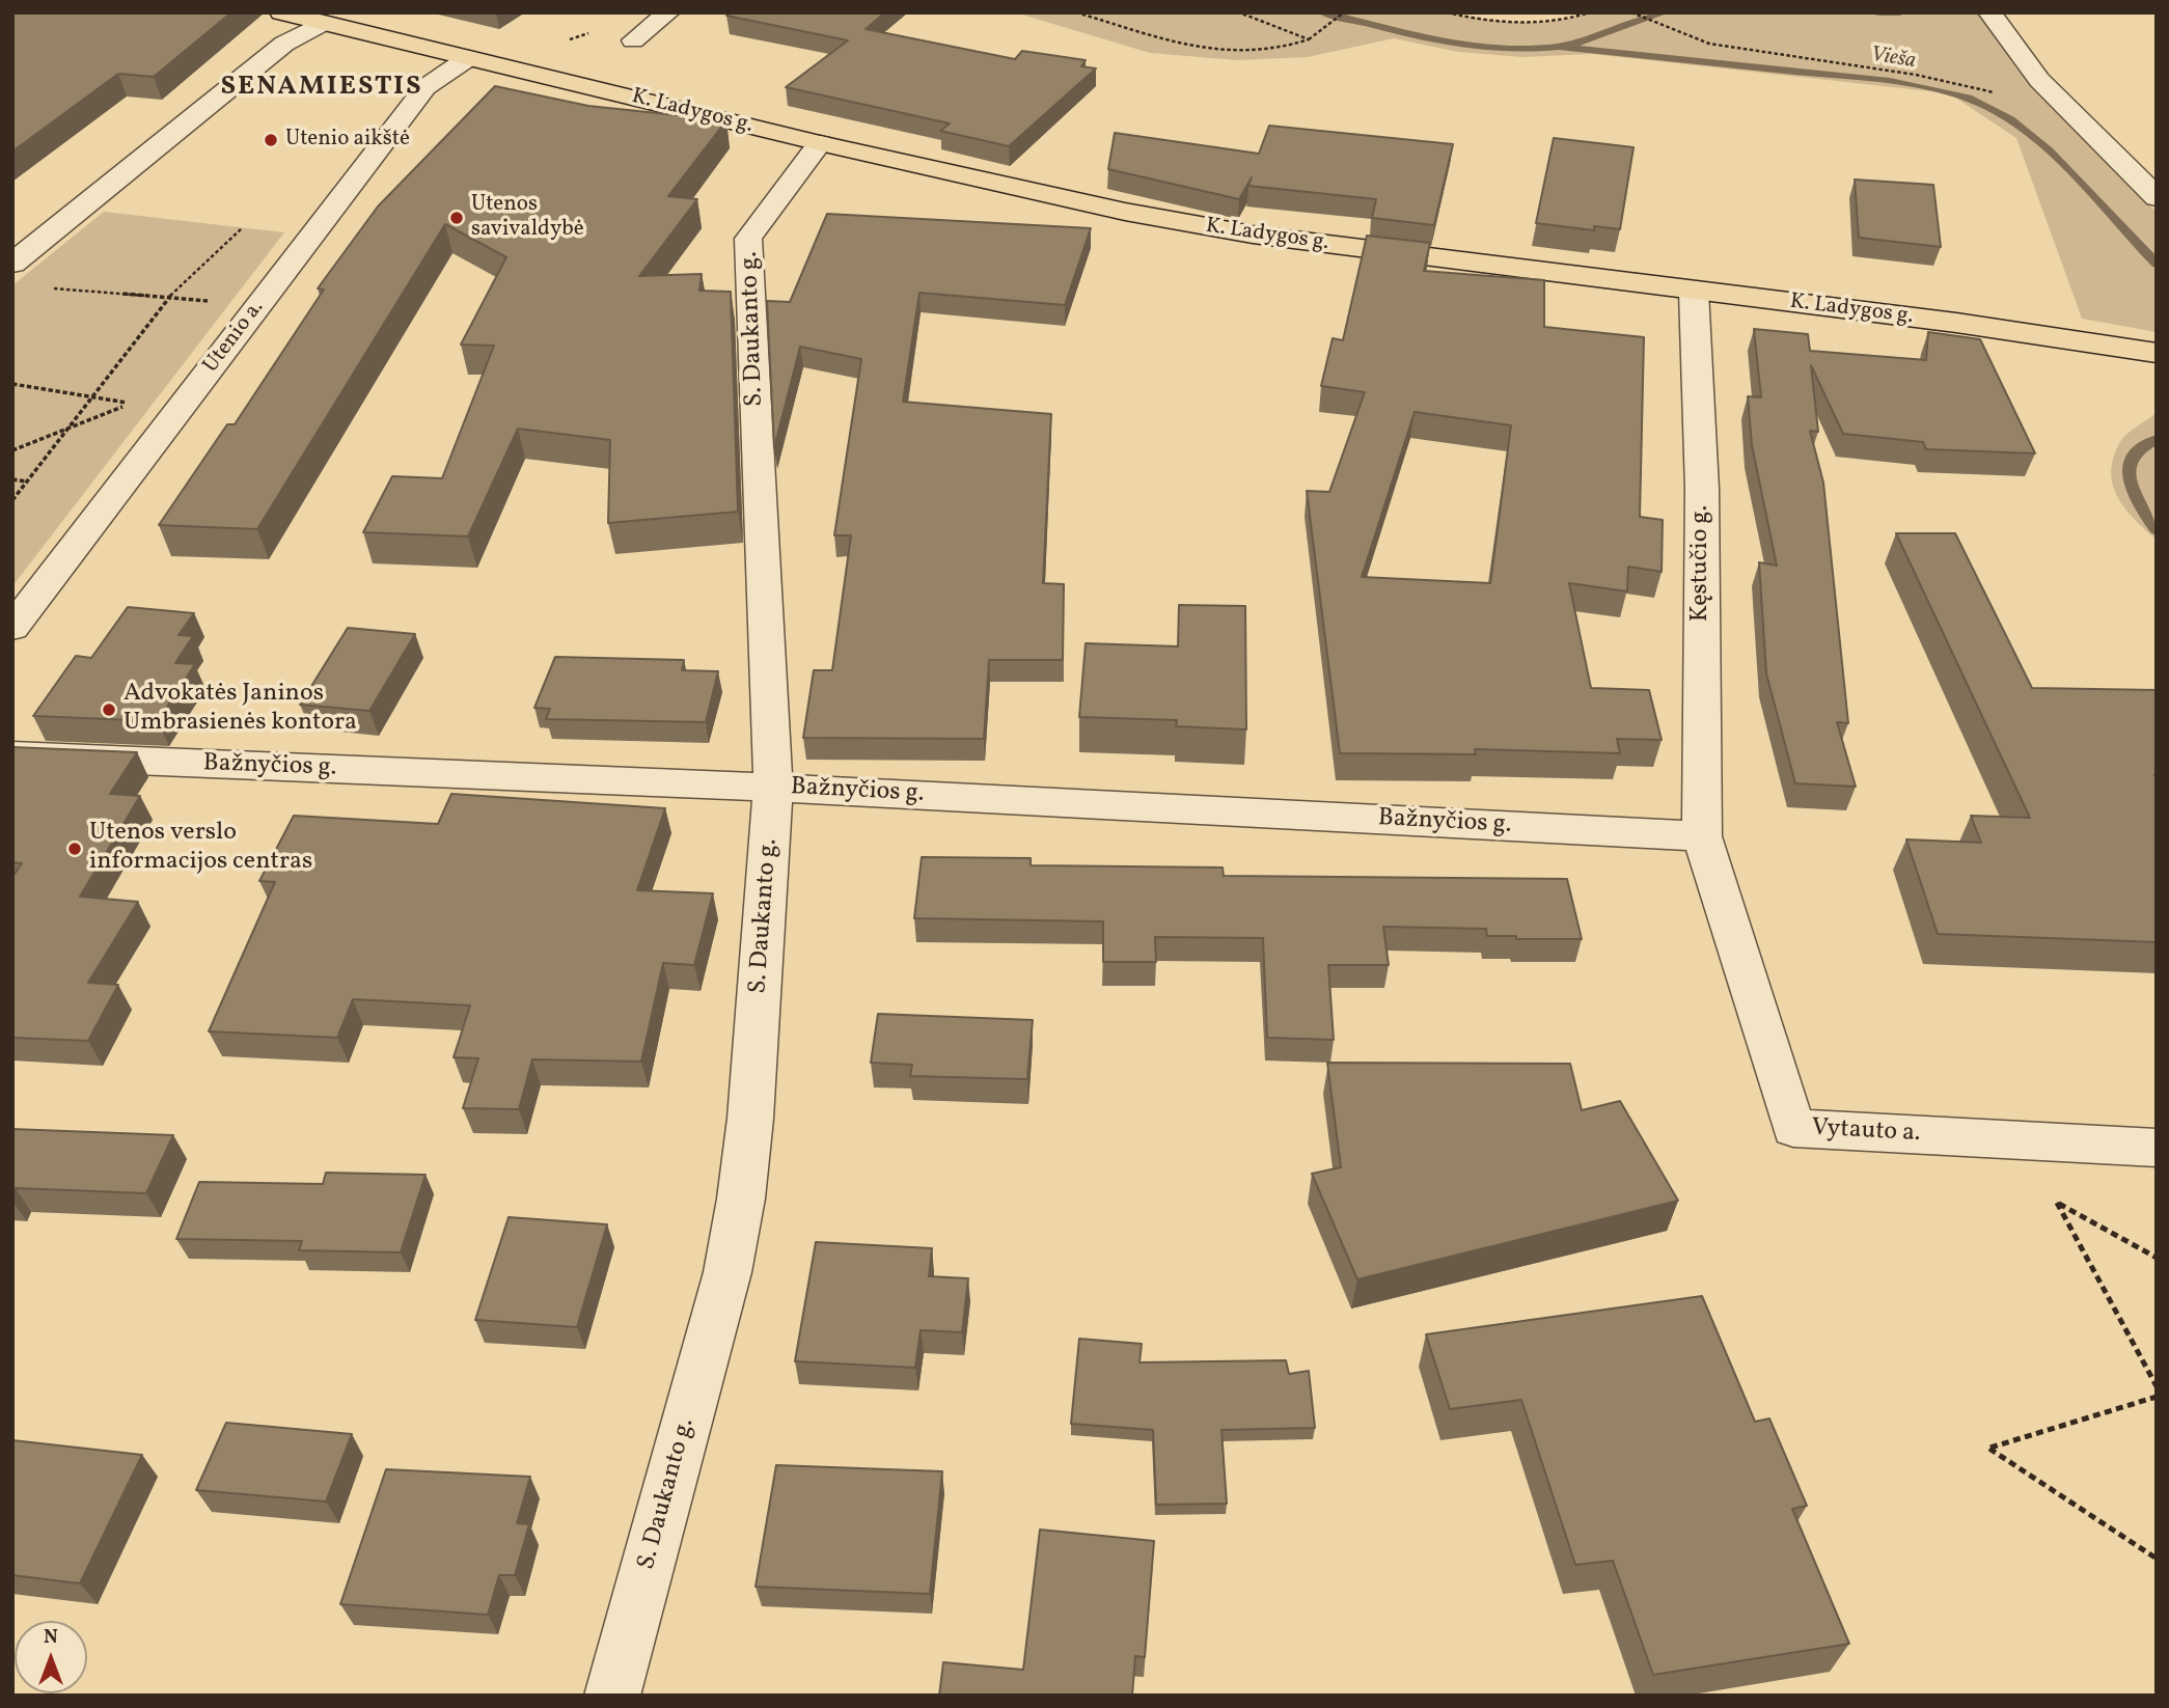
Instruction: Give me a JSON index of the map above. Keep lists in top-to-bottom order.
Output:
{
  "streets": {
    "main road": ["K. Ladygos g."],
    "street": [
      "S. Daukanto g.",
      "Utenio a.",
      "Kęstučio g.",
      "Bažnyčios g.",
      "Vytauto a."
    ]
  },
  "crossings": [
    ["K. Ladygos g.", "S. Daukanto g."],
    ["K. Ladygos g.", "Utenio a."],
    ["K. Ladygos g.", "Kęstučio g."],
    ["S. Daukanto g.", "Bažnyčios g."],
    ["Kęstučio g.", "Bažnyčios g."],
    ["Kęstučio g.", "Vytauto a."],
    ["Bažnyčios g.", "Vytauto a."]
  ],
  "districts": ["SENAMIESTIS"],
  "water": ["Vieša"],
  "places": [
    "Utenio aikštė",
    "Utenos savivaldybė",
    "Advokatės Janinos Umbrasienės kontora",
    "Utenos verslo informacijos centras"
  ],
  "north": "top"
}
